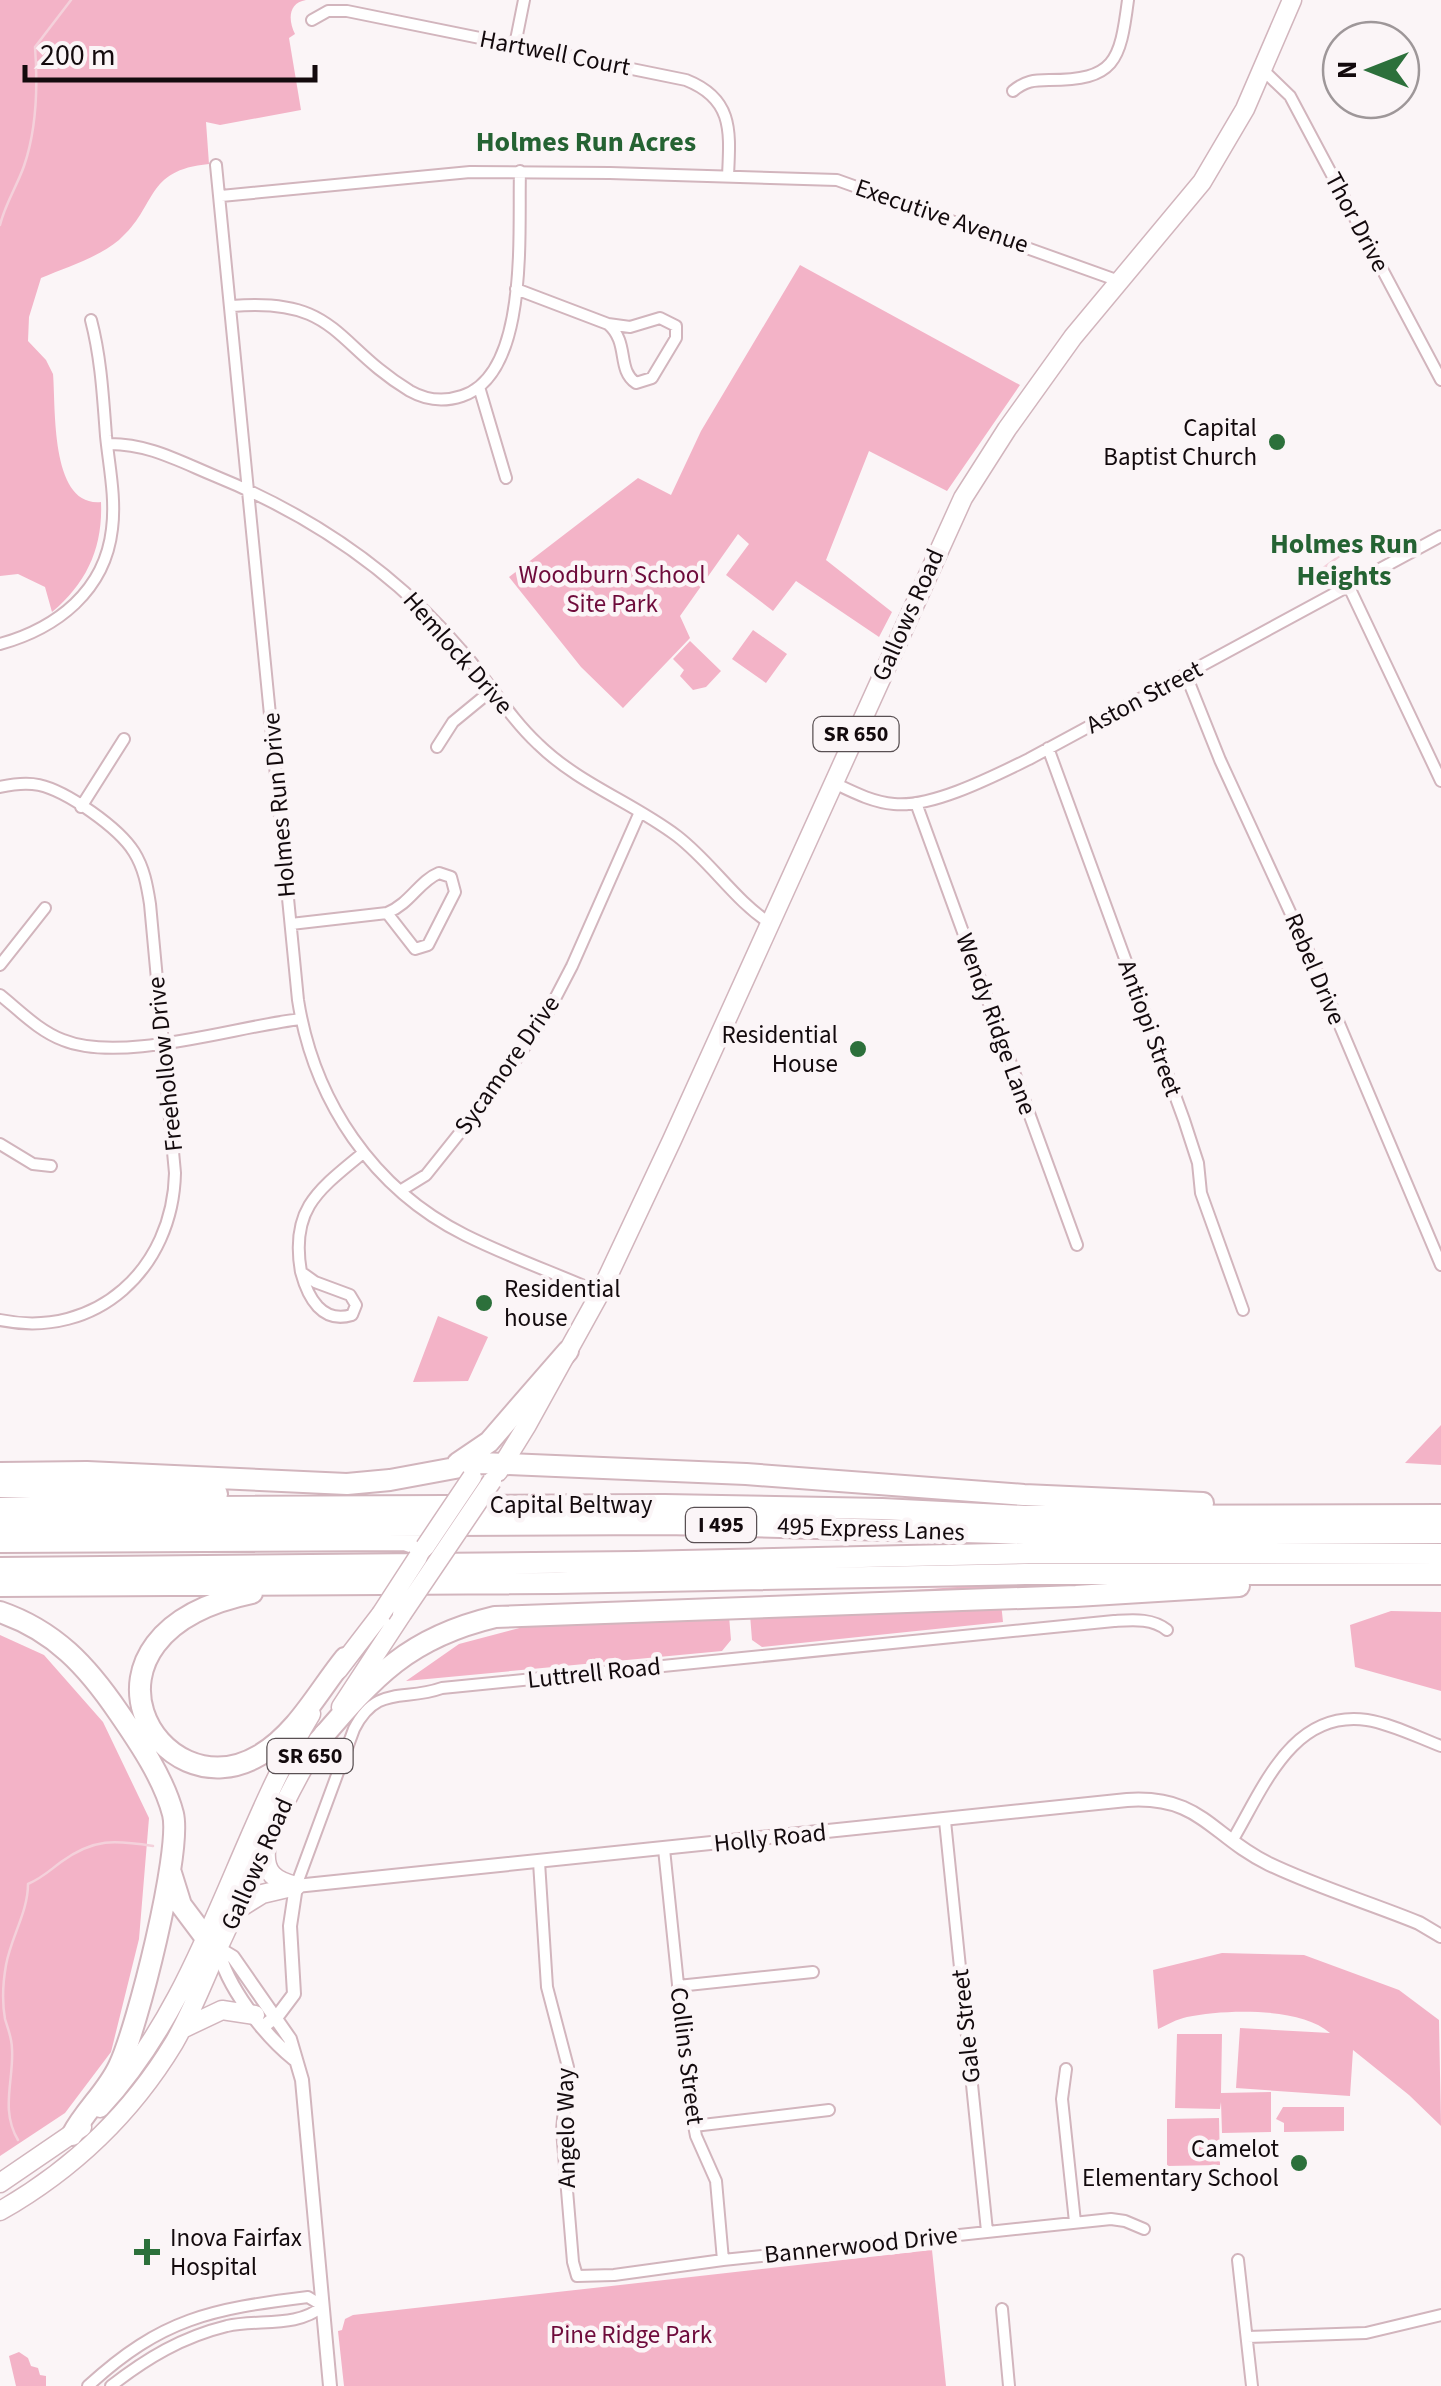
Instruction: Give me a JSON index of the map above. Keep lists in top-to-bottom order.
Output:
{
  "streets": {
    "highway": ["Capital Beltway", "I 495", "495 Express Lanes"],
    "main road": ["Gallows Road", "SR 650"],
    "street": [
      "Hartwell Court",
      "Executive Avenue",
      "Thor Drive",
      "Hemlock Drive",
      "Aston Street",
      "Holmes Run Drive",
      "Rebel Drive",
      "Wendy Ridge Lane",
      "Antiopi Street",
      "Freehollow Drive",
      "Sycamore Drive",
      "Luttrell Road",
      "Holly Road",
      "Gale Street",
      "Collins Street",
      "Angelo Way",
      "Bannerwood Drive"
    ]
  },
  "crossings": [
    ["Hartwell Court", "Executive Avenue"],
    ["Executive Avenue", "Gallows Road"],
    ["Executive Avenue", "Holmes Run Drive"],
    ["Thor Drive", "Gallows Road"],
    ["Gallows Road", "Hemlock Drive"],
    ["Gallows Road", "Aston Street"],
    ["Gallows Road", "Holmes Run Drive"],
    ["Hemlock Drive", "Holmes Run Drive"],
    ["Hemlock Drive", "Sycamore Drive"],
    ["Aston Street", "Rebel Drive"],
    ["Aston Street", "Wendy Ridge Lane"],
    ["Aston Street", "Antiopi Street"],
    ["Holmes Run Drive", "Sycamore Drive"],
    ["Luttrell Road", "Holly Road"],
    ["Holly Road", "Gale Street"],
    ["Holly Road", "Collins Street"],
    ["Holly Road", "Angelo Way"],
    ["Gale Street", "Bannerwood Drive"],
    ["Collins Street", "Bannerwood Drive"],
    ["Angelo Way", "Bannerwood Drive"]
  ],
  "districts": ["Holmes Run Acres", "Holmes Run Heights"],
  "parks": ["Woodburn School Site Park", "Pine Ridge Park"],
  "places": {
    "other": [
      "Capital Baptist Church",
      "Residential House",
      "Residential house",
      "Camelot Elementary School"
    ],
    "health": ["Inova Fairfax Hospital"]
  },
  "scale_bar": "200 m",
  "north": "left"
}
